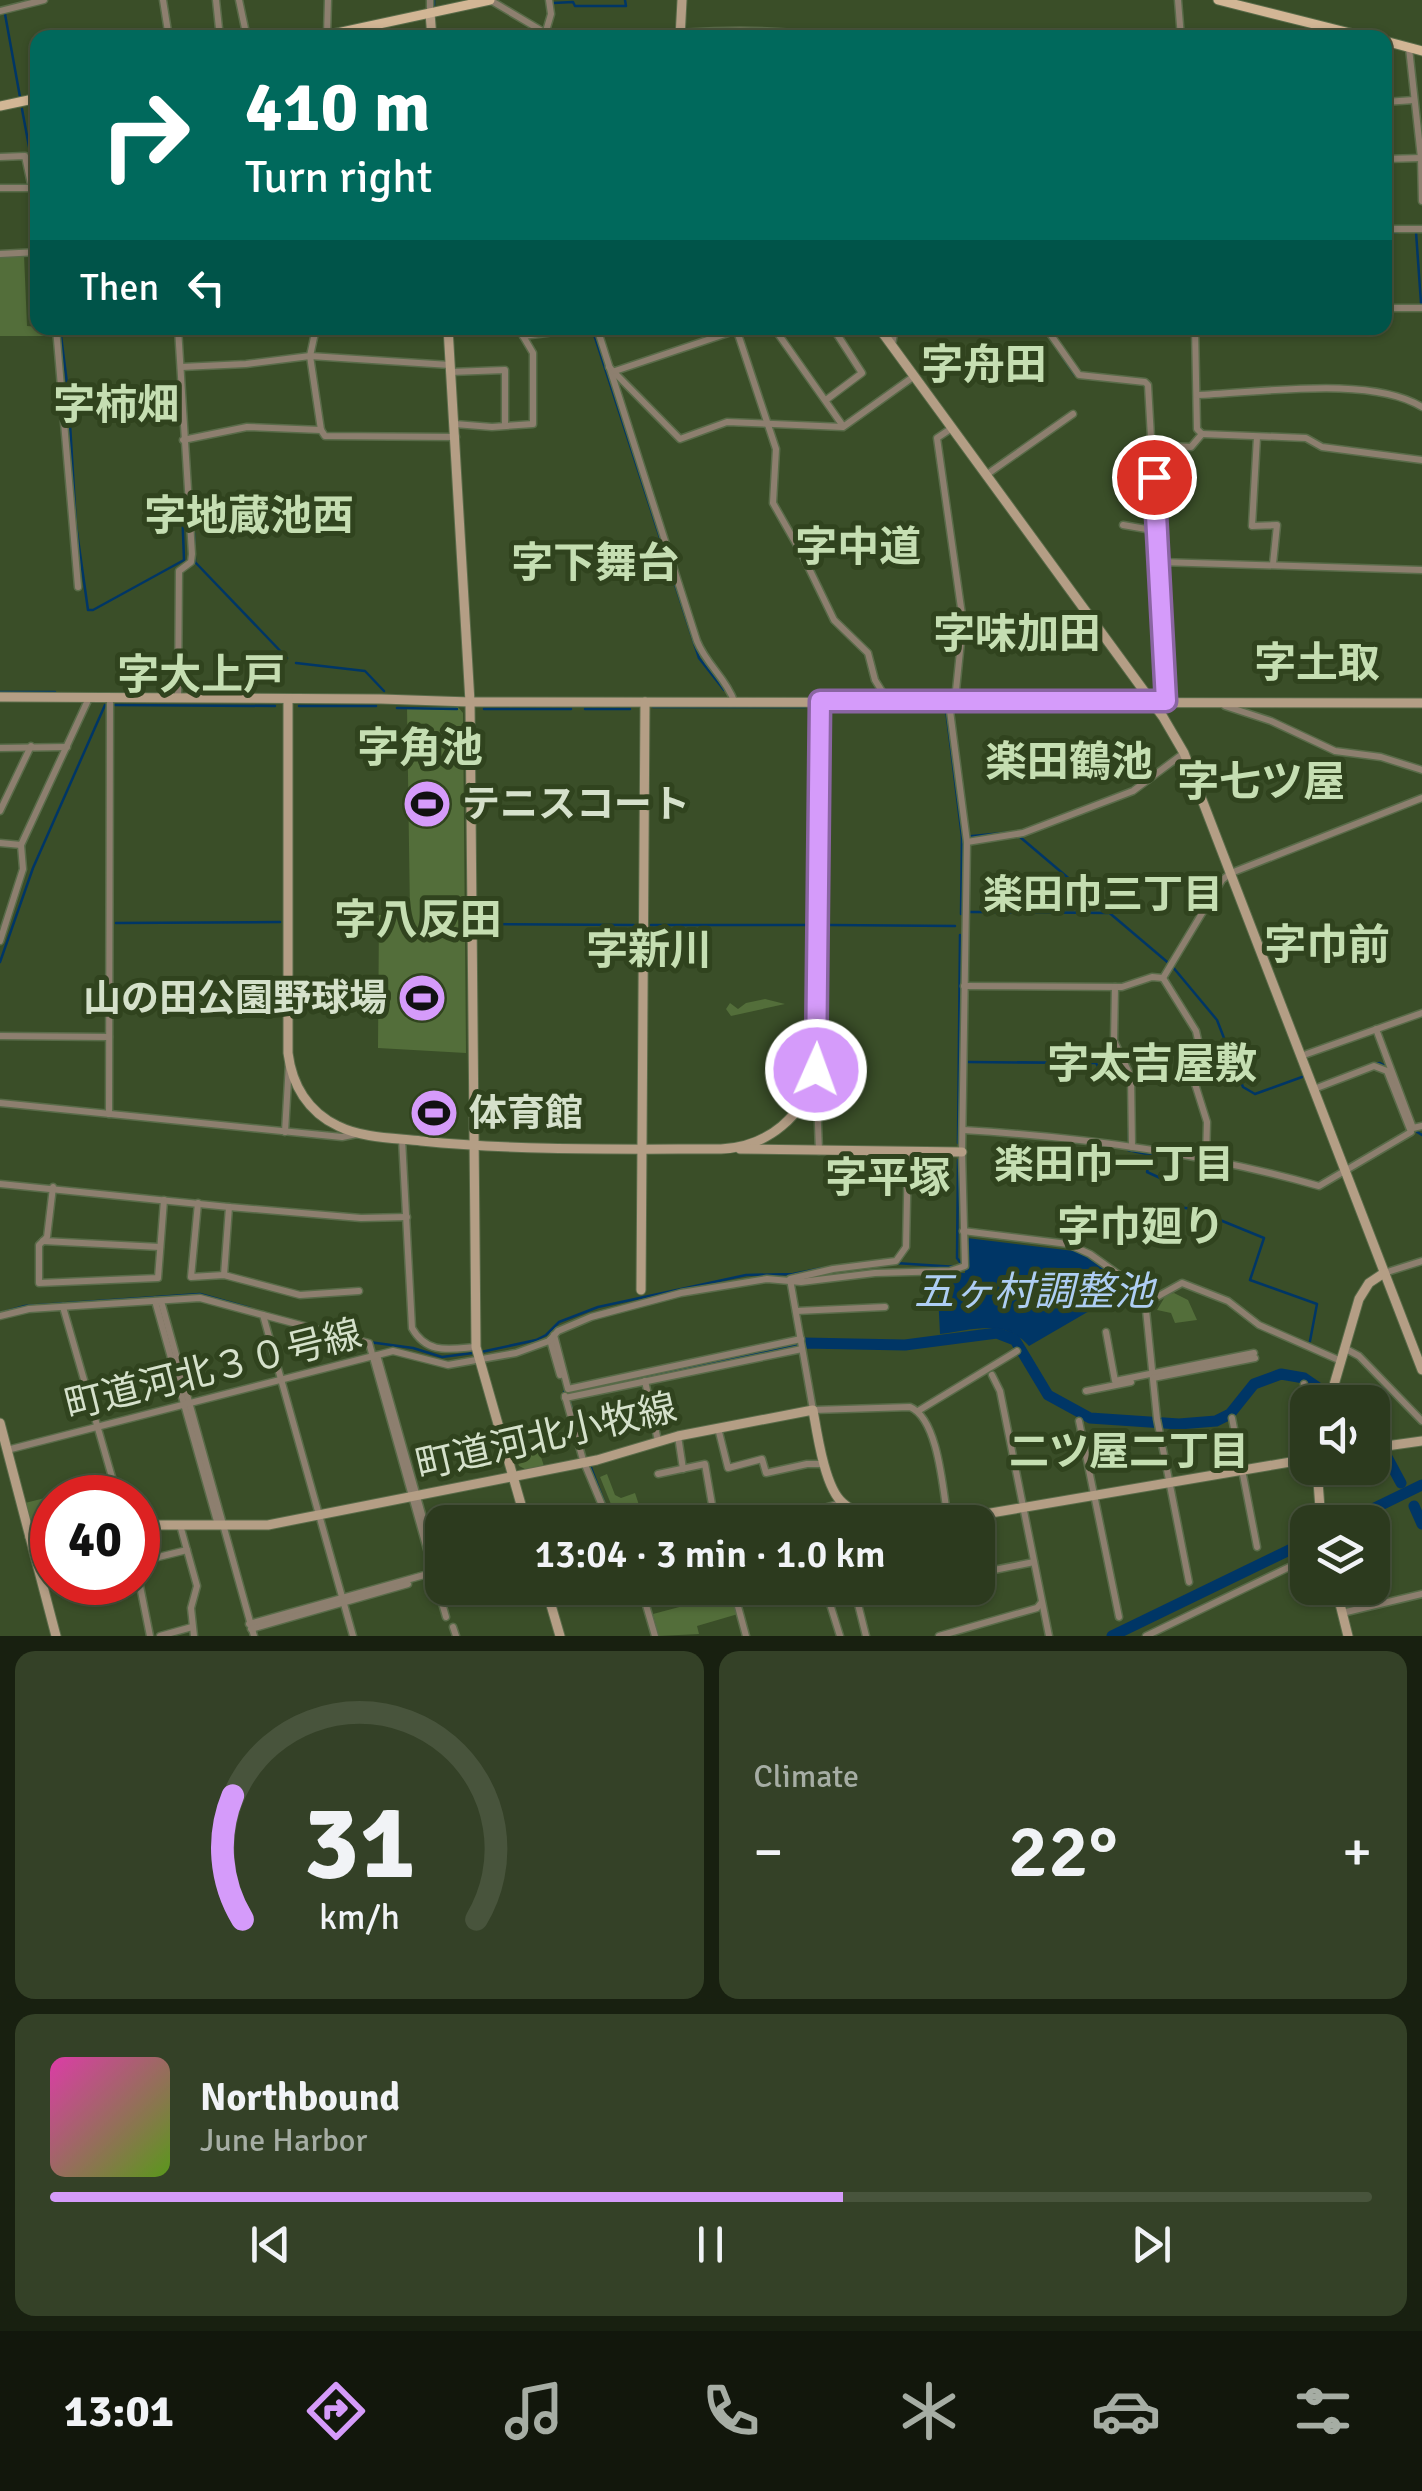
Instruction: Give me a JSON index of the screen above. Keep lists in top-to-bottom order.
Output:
{
  "streets": {
    "street": ["町道河北３０号線", "町道河北小牧線"]
  },
  "districts": [
    "字舟田",
    "字柿畑",
    "字地蔵池西",
    "字中道",
    "字下舞台",
    "字味加田",
    "字土取",
    "字大上戸",
    "字角池",
    "楽田鶴池",
    "字七ツ屋",
    "楽田巾三丁目",
    "字八反田",
    "字巾前",
    "字新川",
    "字太吉屋敷",
    "楽田巾一丁目",
    "字平塚",
    "字巾廻り",
    "二ツ屋二丁目"
  ],
  "water": ["五ヶ村調整池"],
  "places": {
    "sports": ["テニスコート", "山の田公園野球場", "体育館"]
  },
  "page": {
    "turn": ["410 m", "Turn right"],
    "then": "Then",
    "limit": "40",
    "trip": "13:04 · 3 min · 1.0 km",
    "tile": "Climate",
    "heat": ["−", "22°", "+"],
    "song": ["Northbound", "June Harbor"],
    "tabs": "13:01",
    "gauge": ["31", "km/h"]
  }
}
